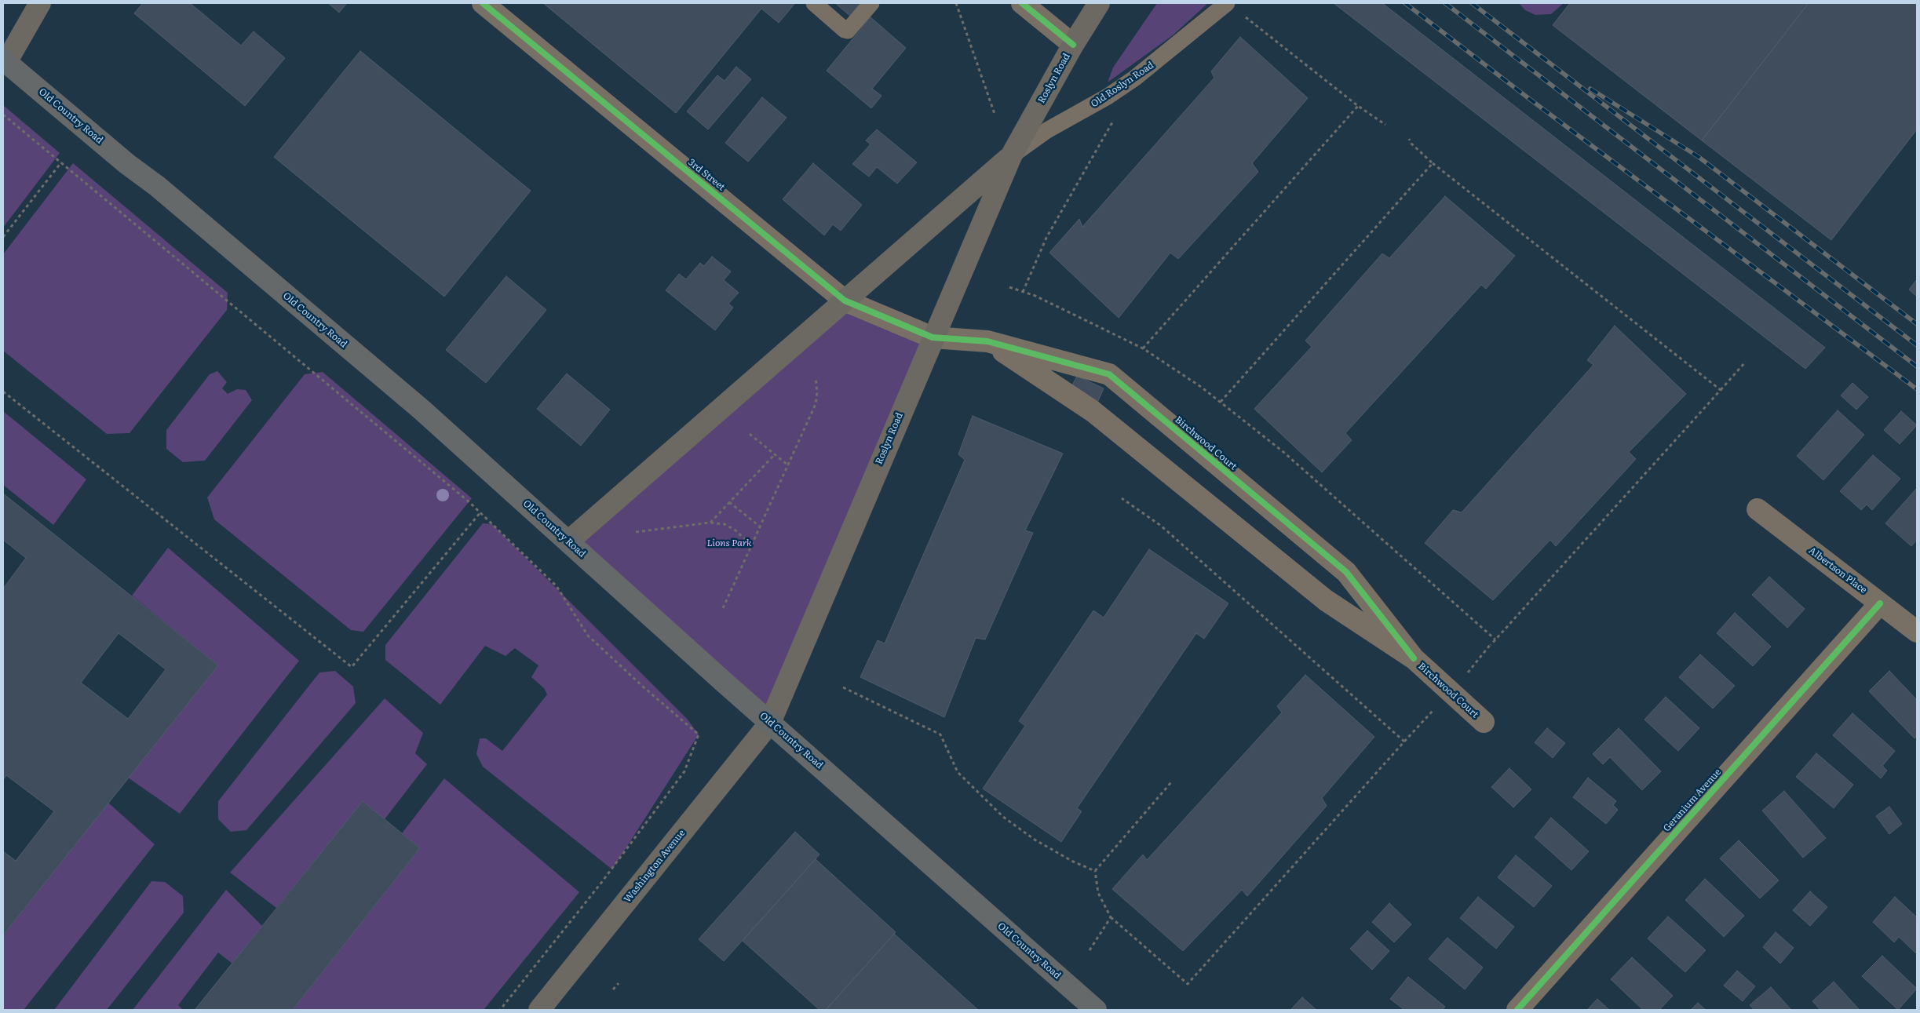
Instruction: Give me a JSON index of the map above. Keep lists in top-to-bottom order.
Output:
{
  "streets": {
    "main road": ["Roslyn Road", "Old Country Road", "Washington Avenue"],
    "street": [
      "3rd Street",
      "Birchwood Court",
      "Albertson Place",
      "Geranium Avenue"
    ],
    "lane": ["Old Roslyn Road"]
  },
  "crossings": [
    ["Roslyn Road", "Old Roslyn Road"],
    ["Roslyn Road", "Old Country Road"],
    ["Roslyn Road", "3rd Street"],
    ["Roslyn Road", "Birchwood Court"],
    ["Roslyn Road", "Washington Avenue"],
    ["Old Country Road", "Washington Avenue"],
    ["3rd Street", "Birchwood Court"],
    ["Albertson Place", "Geranium Avenue"]
  ],
  "parks": ["Lions Park"]
}
